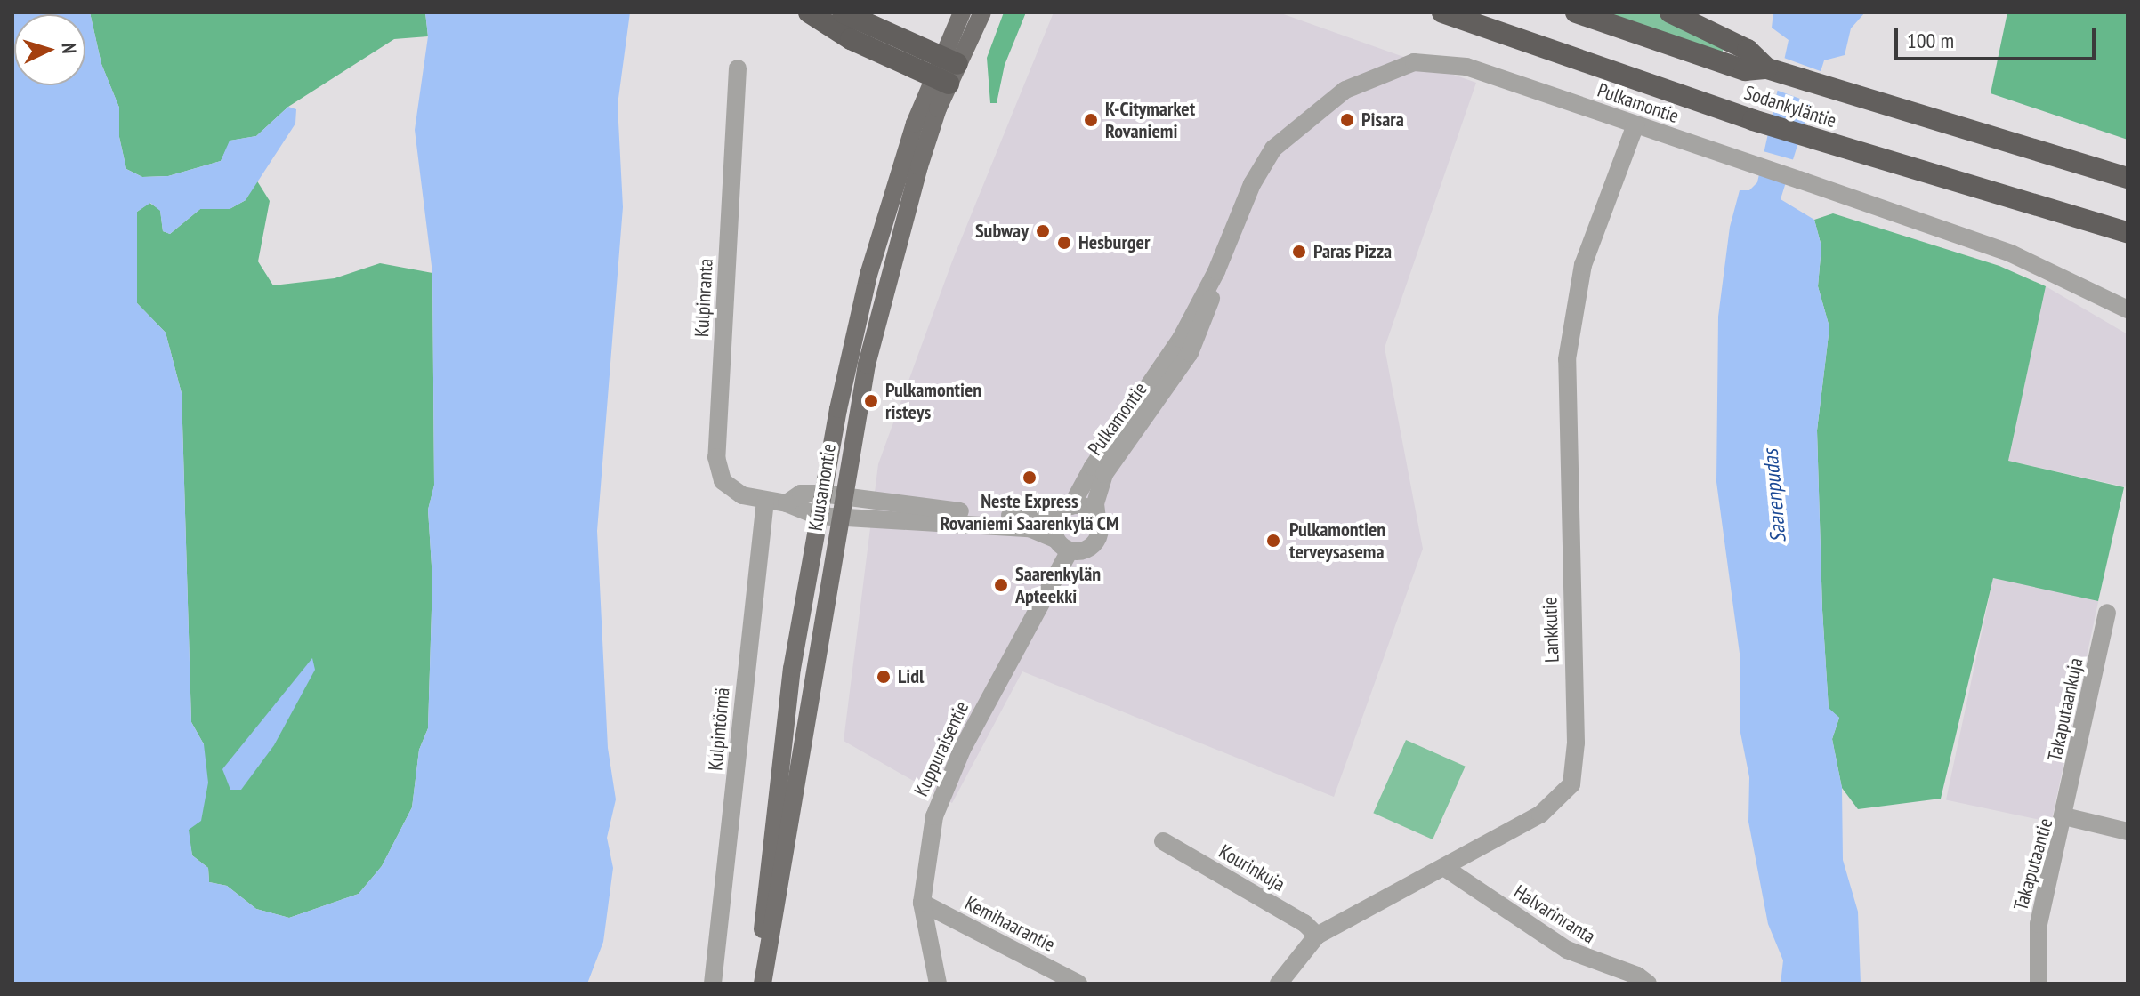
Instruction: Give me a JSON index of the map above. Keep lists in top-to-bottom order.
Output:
{
  "streets": {
    "highway": ["Sodankyläntie"],
    "main road": ["Kuusamontie"],
    "street": [
      "Pulkamontie",
      "Kulpinranta",
      "Lankkutie",
      "Takaputaankuja",
      "Kulpintörmä",
      "Kuppuraisentie",
      "Takaputaantie",
      "Kourinkuja",
      "Halvarinranta",
      "Kemihaarantie"
    ]
  },
  "crossings": [
    ["Pulkamontie", "Lankkutie"],
    ["Pulkamontie", "Kuppuraisentie"],
    ["Kulpinranta", "Kulpintörmä"],
    ["Lankkutie", "Kourinkuja"],
    ["Lankkutie", "Halvarinranta"],
    ["Takaputaankuja", "Takaputaantie"],
    ["Kuppuraisentie", "Kemihaarantie"]
  ],
  "water": ["Saarenpudas"],
  "places": [
    "K-Citymarket Rovaniemi",
    "Pisara",
    "Subway",
    "Hesburger",
    "Paras Pizza",
    "Pulkamontien risteys",
    "Neste Express Rovaniemi Saarenkylä CM",
    "Pulkamontien terveysasema",
    "Saarenkylän Apteekki",
    "Lidl"
  ],
  "scale_bar": "100 m",
  "north": "right"
}
